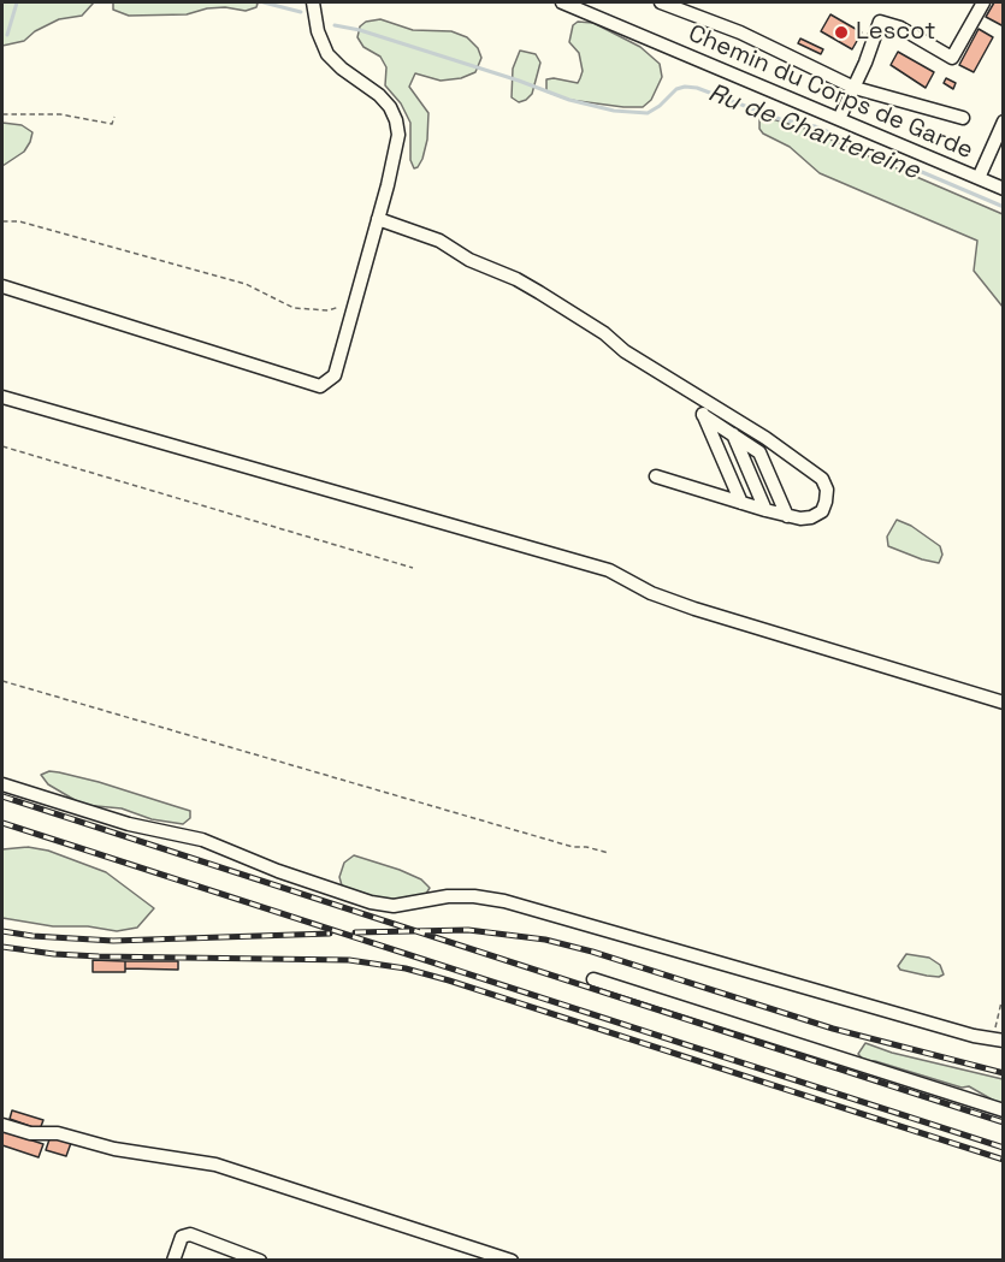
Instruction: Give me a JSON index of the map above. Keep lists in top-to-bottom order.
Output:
{
  "streets": {
    "street": ["Chemin du Corps de Garde"]
  },
  "water": ["Ru de Chantereine"],
  "places": ["Lescot"]
}
